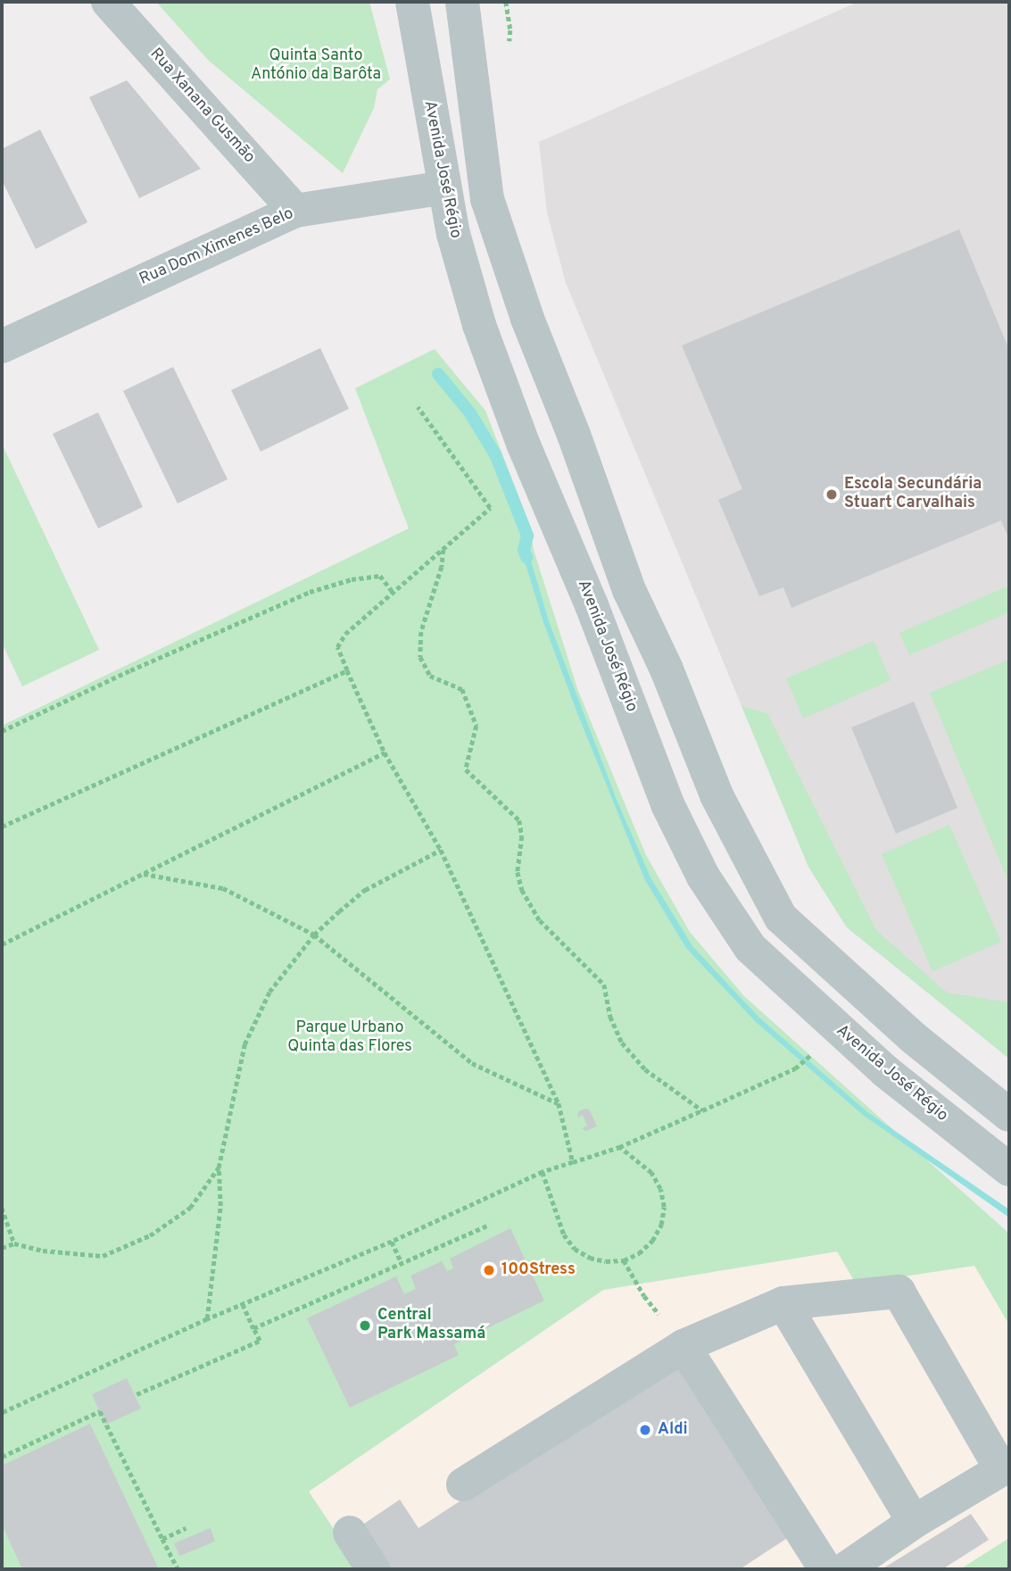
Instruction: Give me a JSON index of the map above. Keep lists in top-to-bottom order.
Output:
{
  "streets": {
    "street": ["Rua Xanana Gusmão", "Avenida José Régio", "Rua Dom Ximenes Belo"]
  },
  "crossings": [
    ["Rua Xanana Gusmão", "Rua Dom Ximenes Belo"],
    ["Avenida José Régio", "Rua Dom Ximenes Belo"]
  ],
  "parks": ["Quinta Santo António da Barôta", "Parque Urbano Quinta das Flores"],
  "places": [
    "Escola Secundária Stuart Carvalhais",
    "100Stress",
    "Central Park Massamá",
    "Aldi"
  ]
}
